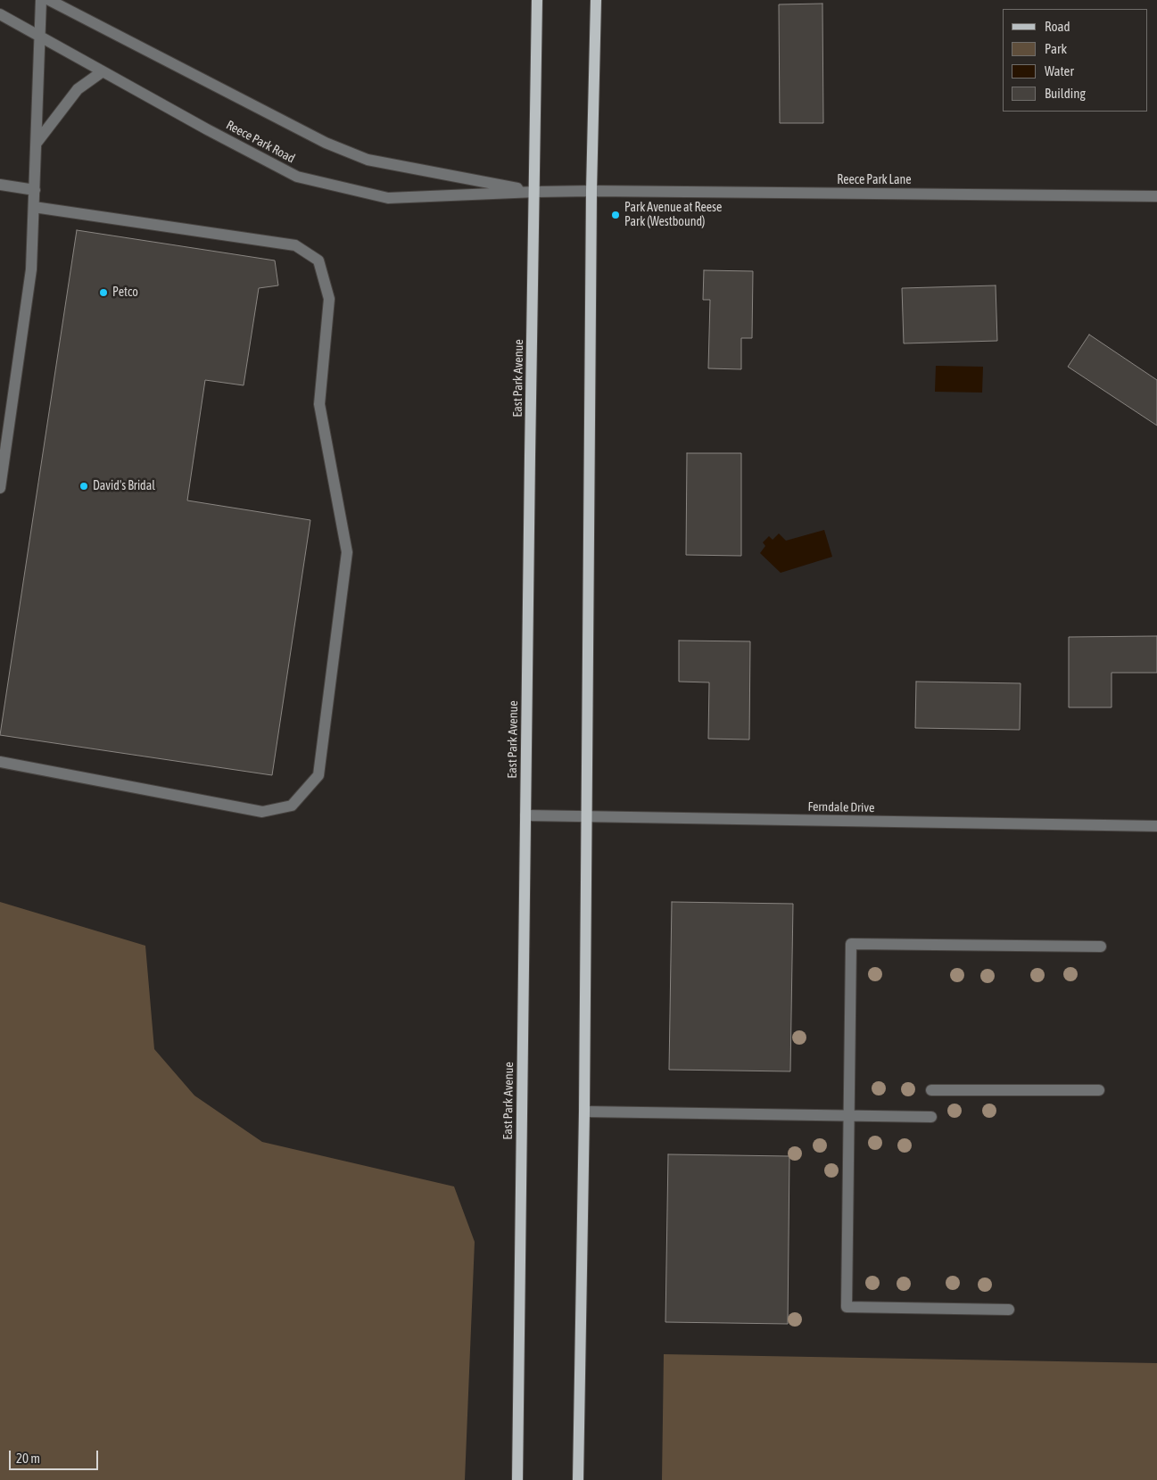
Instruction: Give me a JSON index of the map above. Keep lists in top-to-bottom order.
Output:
{
  "streets": {
    "main road": ["East Park Avenue"],
    "street": ["Reece Park Road", "Reece Park Lane", "Ferndale Drive"]
  },
  "crossings": [
    ["Reece Park Road", "Reece Park Lane"],
    ["Reece Park Road", "East Park Avenue"],
    ["East Park Avenue", "Ferndale Drive"]
  ],
  "places": ["Park Avenue at Reese Park (Westbound)", "Petco", "David's Bridal"],
  "legend": [
    "Road",
    "Park",
    "Water",
    "Building"
  ],
  "scale_bar": "20 m"
}
